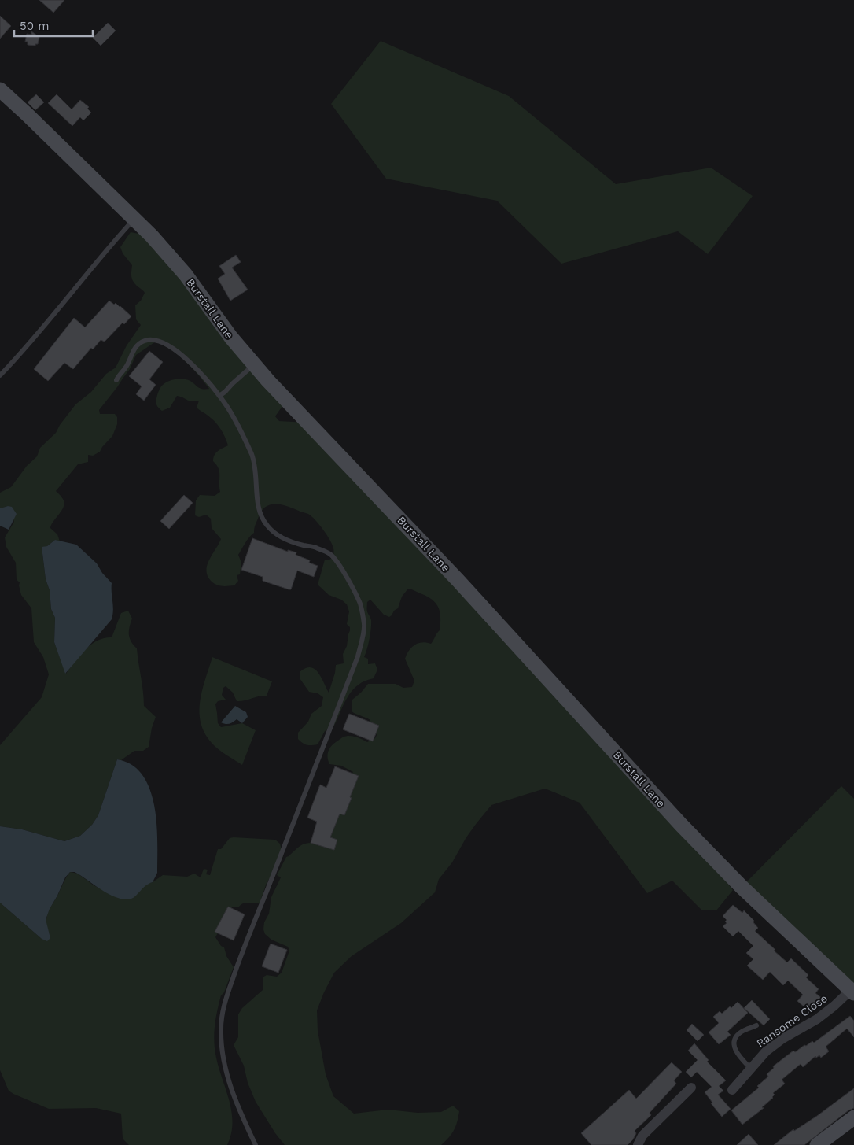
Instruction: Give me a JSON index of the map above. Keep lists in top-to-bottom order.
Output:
{
  "streets": {
    "street": ["Burstall Lane", "Ransome Close"]
  },
  "crossings": [
    ["Burstall Lane", "Ransome Close"]
  ],
  "scale_bar": "50 m"
}
